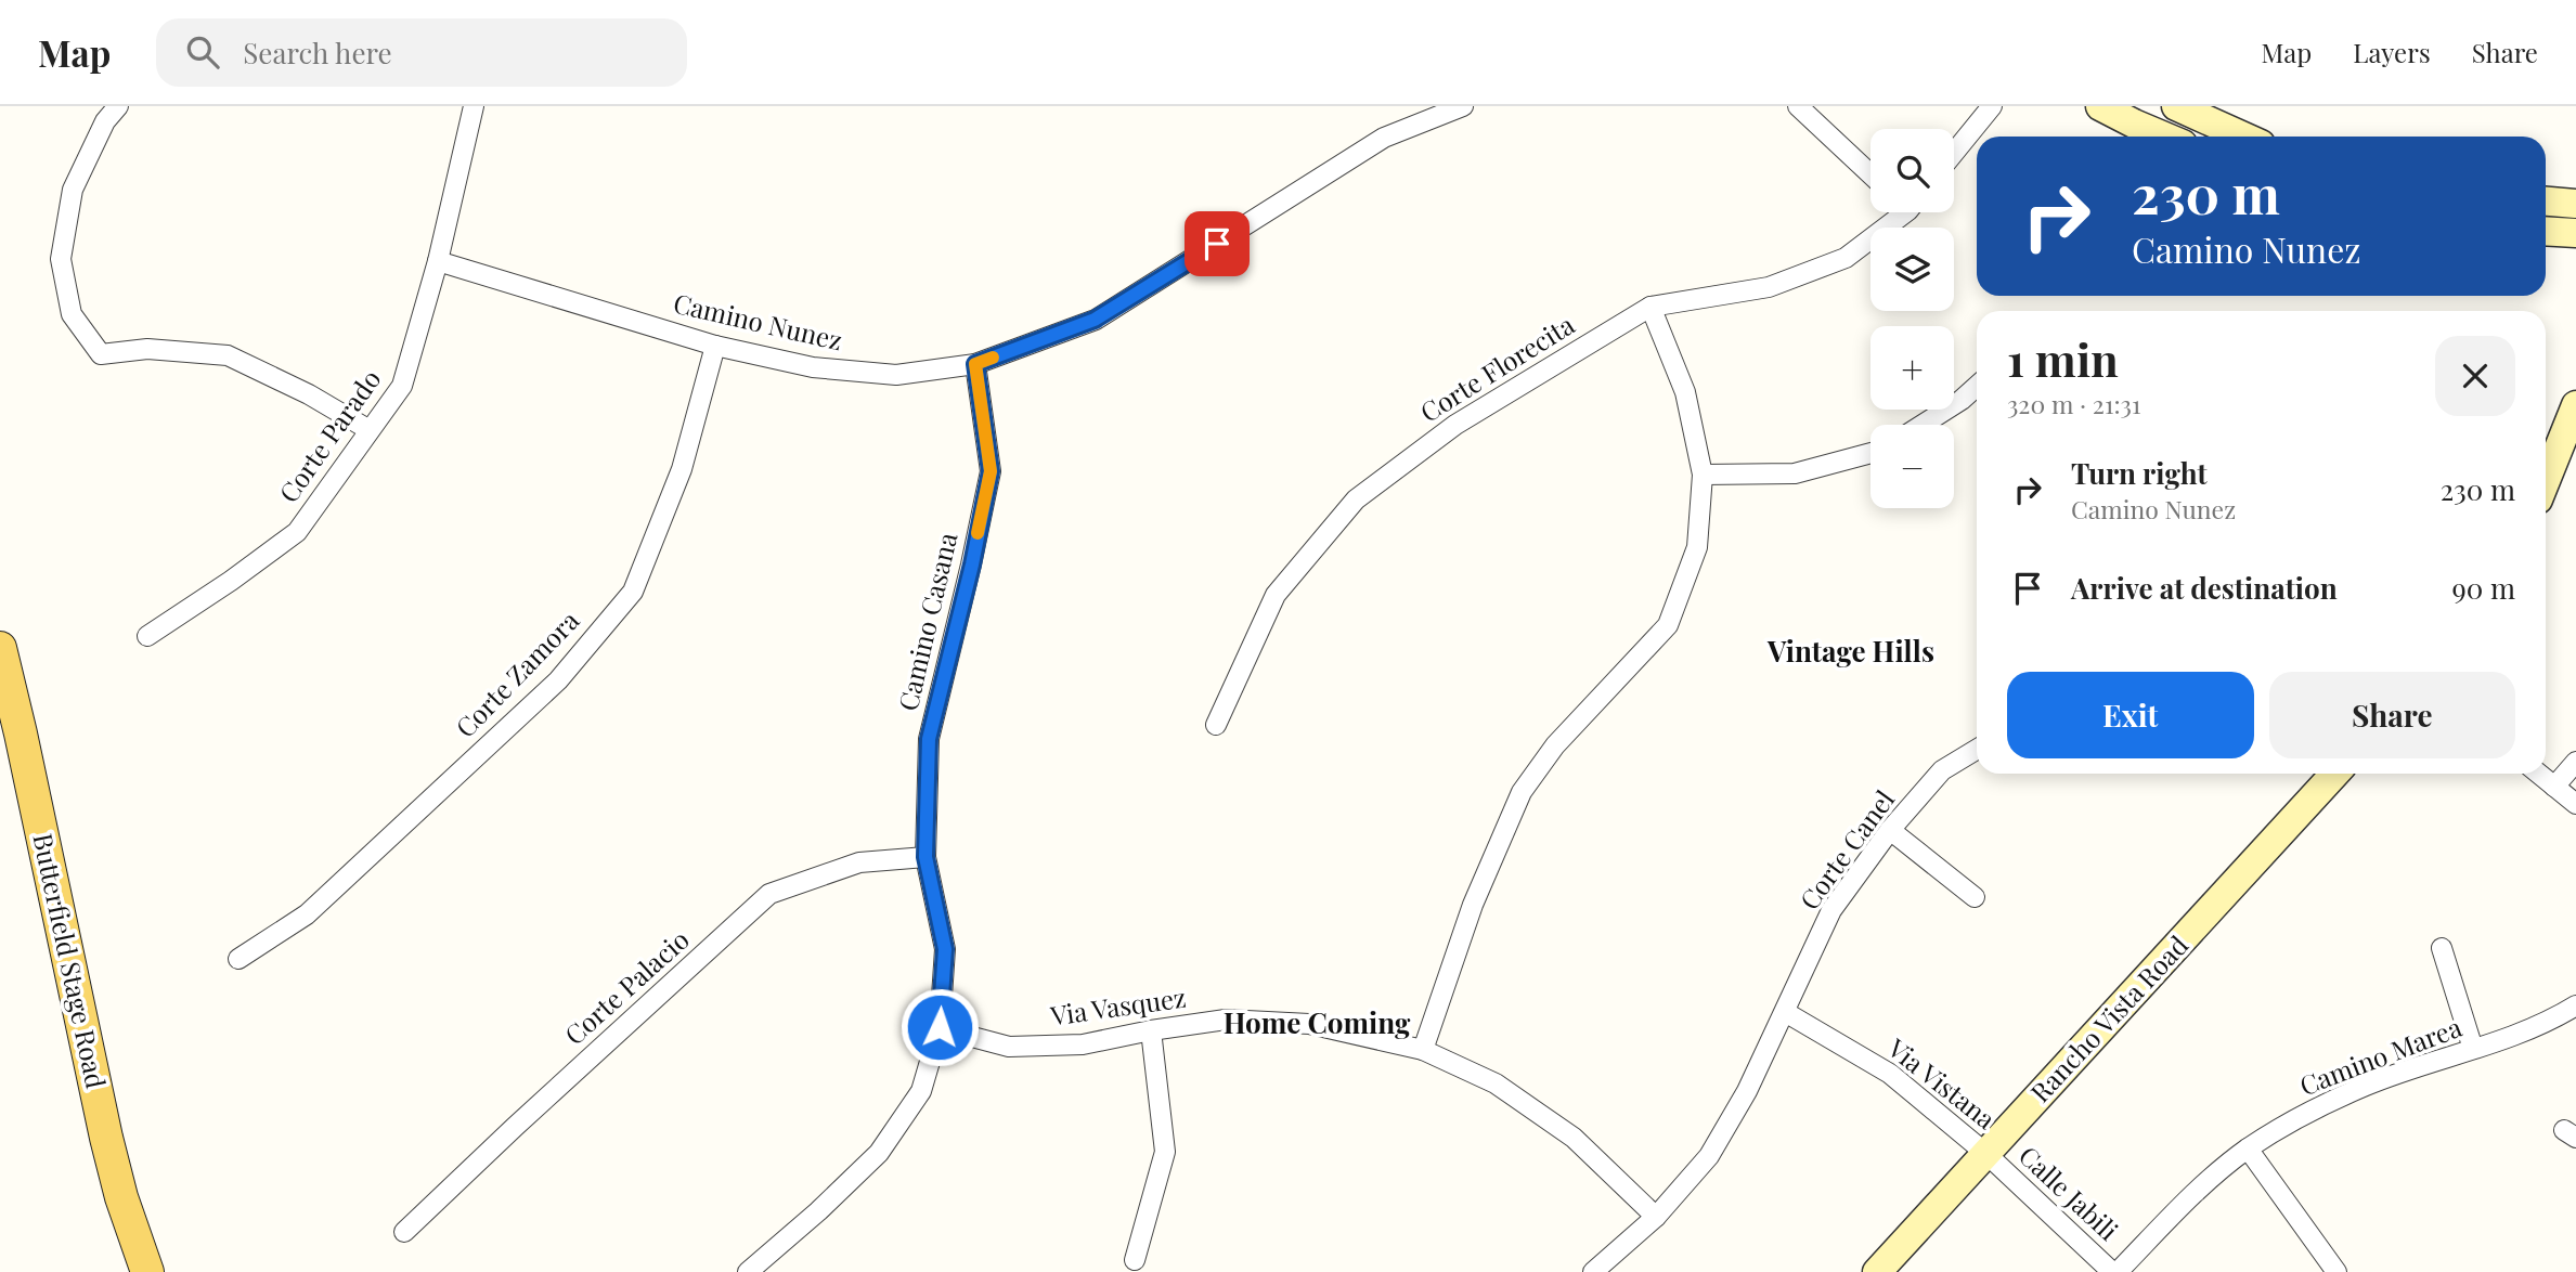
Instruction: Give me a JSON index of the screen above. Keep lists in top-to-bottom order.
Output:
{
  "streets": {
    "main road": ["Butterfield Stage Road", "Rancho Vista Road"],
    "street": [
      "Camino Nunez",
      "Corte Florecita",
      "Corte Parado",
      "Camino Casana",
      "Corte Zamora",
      "Corte Canel",
      "Corte Palacio",
      "Via Vasquez",
      "Camino Marea",
      "Via Vistana",
      "Calle Jabili"
    ]
  },
  "crossings": [
    ["Camino Nunez", "Corte Parado"],
    ["Camino Nunez", "Camino Casana"],
    ["Camino Nunez", "Corte Zamora"],
    ["Camino Casana", "Corte Palacio"],
    ["Camino Casana", "Via Vasquez"],
    ["Corte Canel", "Via Vasquez"],
    ["Corte Canel", "Via Vistana"],
    ["Rancho Vista Road", "Via Vistana"],
    ["Rancho Vista Road", "Calle Jabili"],
    ["Camino Marea", "Calle Jabili"],
    ["Via Vistana", "Calle Jabili"]
  ],
  "districts": ["Vintage Hills", "Home Coming"],
  "page": {
    "header": "Map",
    "search": "Search here",
    "nav": ["Map", "Layers", "Share"],
    "map_buttons": ["+", "−"],
    "turn": ["230 m", "Camino Nunez"],
    "heading": ["1 min", "320 m · 21:31"],
    "list": [
      {
        "name": "Turn right",
        "note": "Camino Nunez",
        "value": "230 m"
      },
      {
        "name": "Arrive at destination",
        "value": "90 m"
      }
    ],
    "buttons": ["Exit", "Share"]
  }
}
